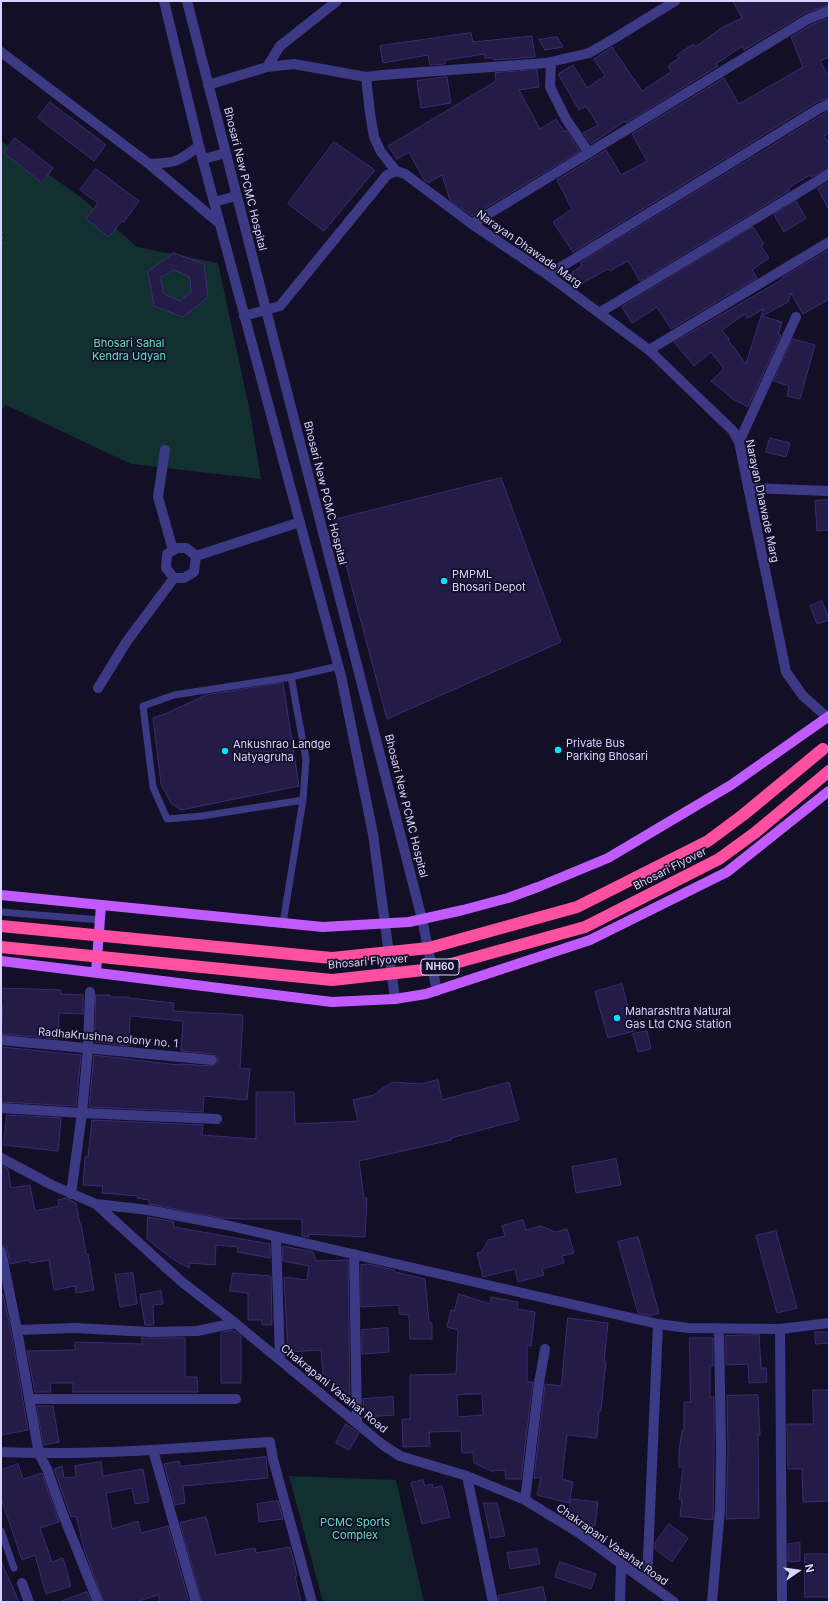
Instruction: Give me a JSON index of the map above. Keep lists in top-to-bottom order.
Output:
{
  "streets": {
    "highway": ["Bhosari Flyover", "NH60"],
    "street": [
      "Bhosari New PCMC Hospital",
      "Narayan Dhawade Marg",
      "RadhaKrushna colony no. 1",
      "Chakrapani Vasahat Road"
    ]
  },
  "parks": ["Bhosari Sahal Kendra Udyan", "PCMC Sports Complex"],
  "places": [
    "PMPML Bhosari Depot",
    "Private Bus Parking Bhosari",
    "Ankushrao Landge Natyagruha",
    "Maharashtra Natural Gas Ltd CNG Station"
  ],
  "north": "right"
}
